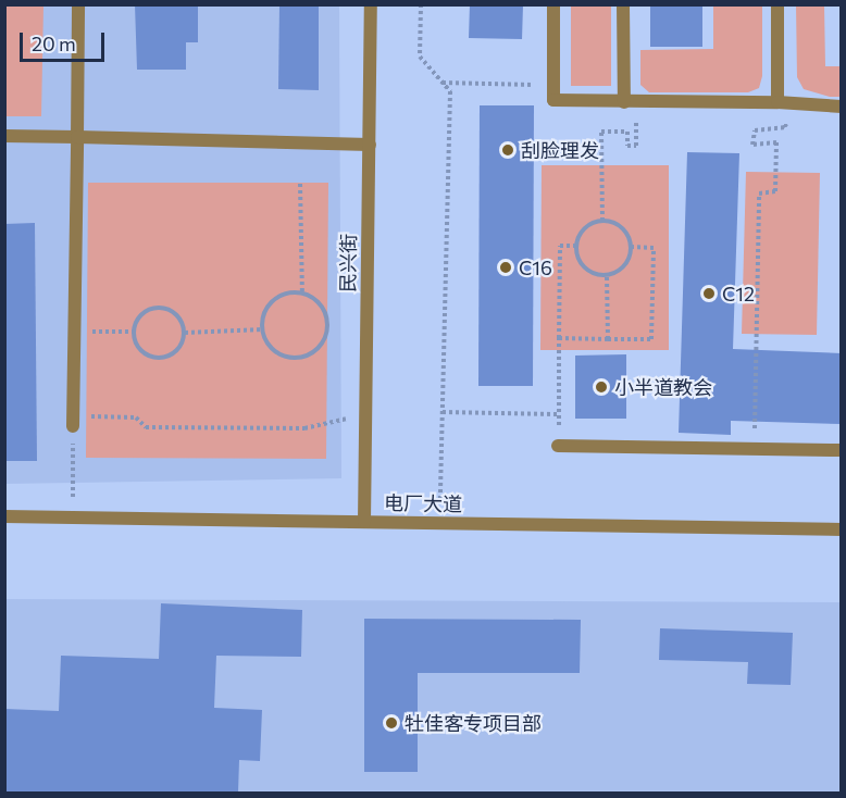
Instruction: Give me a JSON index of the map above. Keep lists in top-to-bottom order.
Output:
{
  "streets": {
    "street": ["民兴街", "电厂大道"]
  },
  "crossings": [
    ["民兴街", "电厂大道"]
  ],
  "places": [
    "刮脸理发",
    "C16",
    "C12",
    "小半道教会",
    "牡佳客专项目部"
  ],
  "scale_bar": "20 m"
}
